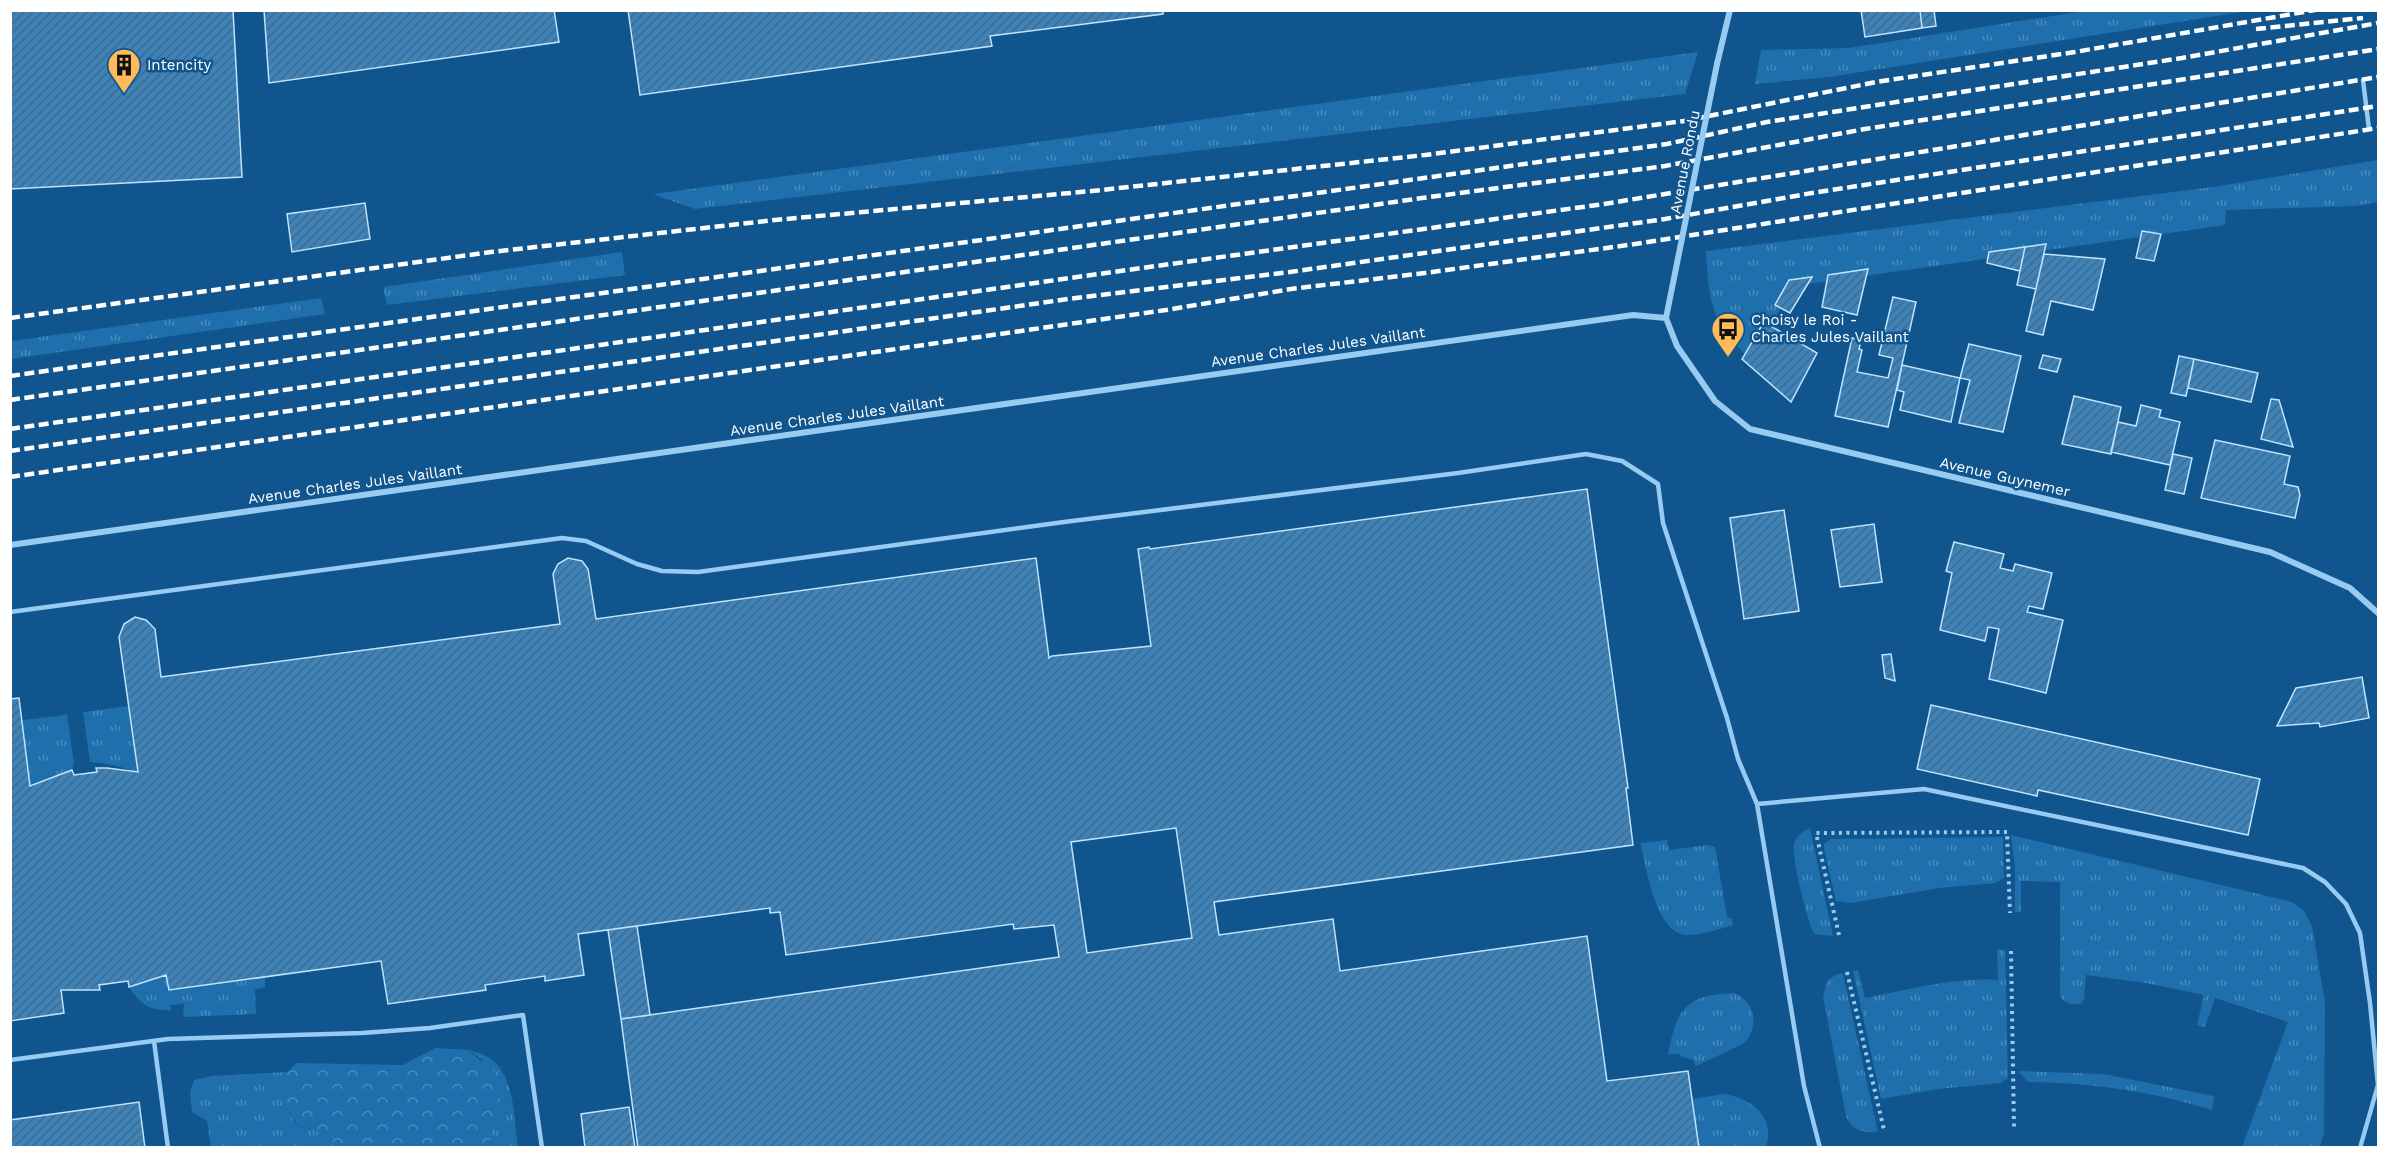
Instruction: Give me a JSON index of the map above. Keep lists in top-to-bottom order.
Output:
{
  "streets": {
    "street": ["Avenue Rondu", "Avenue Charles Jules Vaillant", "Avenue Guynemer"]
  },
  "crossings": [
    ["Avenue Rondu", "Avenue Charles Jules Vaillant"],
    ["Avenue Rondu", "Avenue Guynemer"],
    ["Avenue Charles Jules Vaillant", "Avenue Guynemer"]
  ],
  "places": {
    "building": ["Intencity"],
    "bus stop": ["Choisy le Roi - Charles Jules Vaillant"]
  }
}
